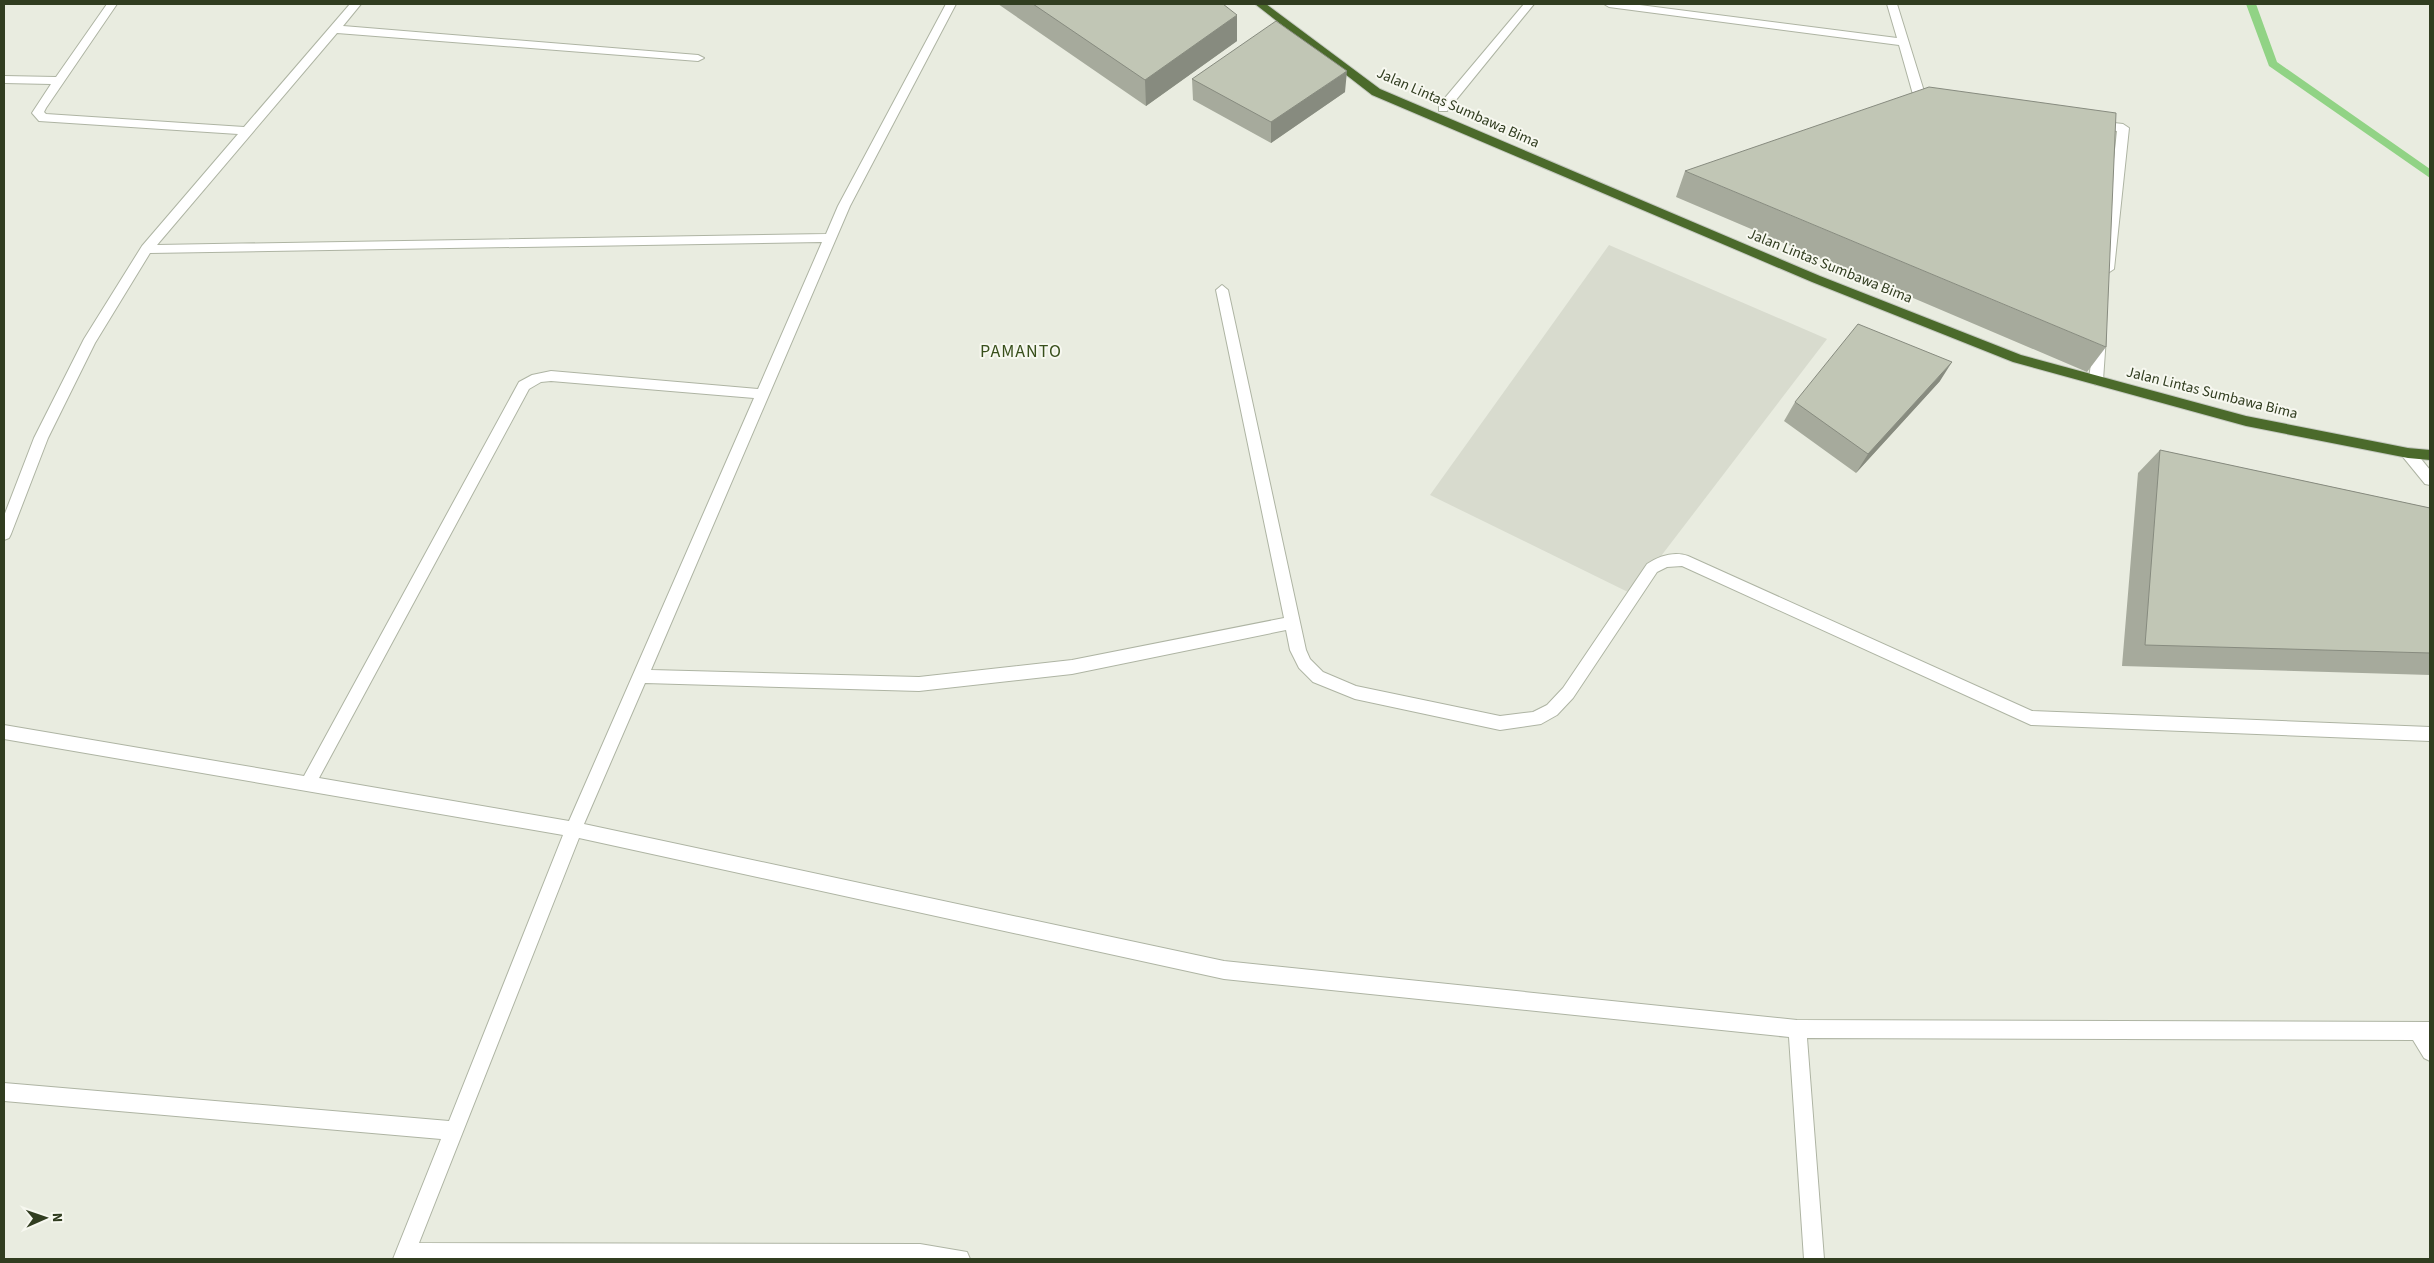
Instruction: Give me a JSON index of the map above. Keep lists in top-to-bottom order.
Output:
{
  "streets": {
    "highway": ["Jalan Lintas Sumbawa Bima"]
  },
  "districts": ["PAMANTO"],
  "north": "right"
}
